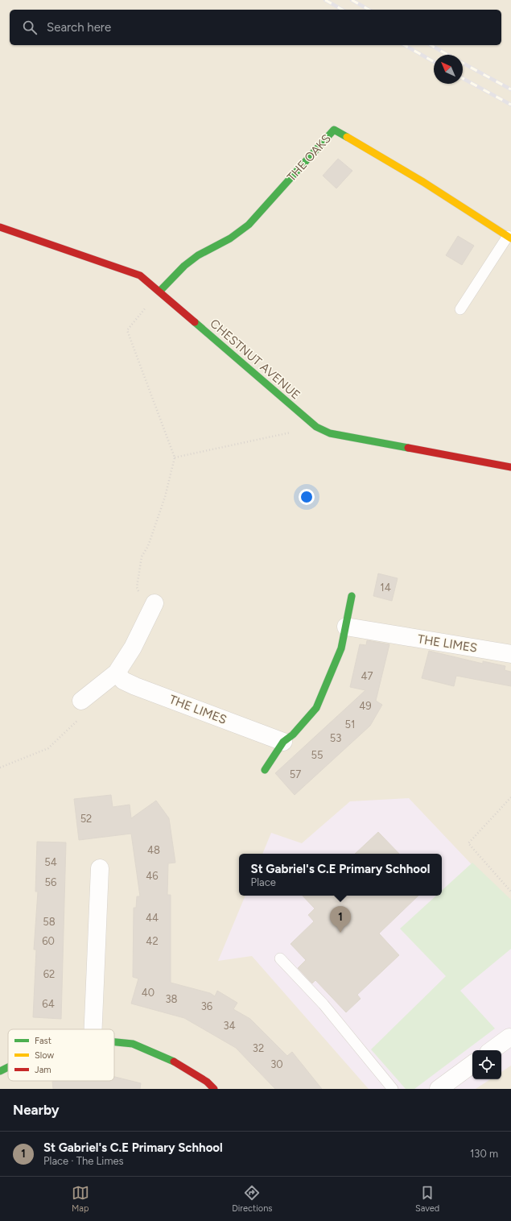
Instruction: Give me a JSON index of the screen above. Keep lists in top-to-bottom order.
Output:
{
  "streets": {
    "street": ["THE OAKS", "CHESTNUT AVENUE", "THE LIMES"]
  },
  "crossings": [
    ["THE OAKS", "CHESTNUT AVENUE"]
  ],
  "house_numbers": [
    "14",
    "47",
    "49",
    "51",
    "53",
    "55",
    "57",
    "52",
    "48",
    "54",
    "46",
    "56",
    "44",
    "58",
    "60",
    "42",
    "62",
    "40",
    "38",
    "64",
    "36",
    "34",
    "32",
    "30"
  ],
  "legend": ["Fast", "Slow", "Jam"],
  "north": "top left",
  "page": {
    "search": "Search here",
    "popup": ["St Gabriel's C.E Primary Schhool", "Place"],
    "pins": "1",
    "heading": "Nearby",
    "list": [
      {
        "mark": "1",
        "name": "St Gabriel's C.E Primary Schhool",
        "note": "Place · The Limes",
        "value": "130 m"
      }
    ],
    "nav": ["Map", "Directions", "Saved"]
  }
}
